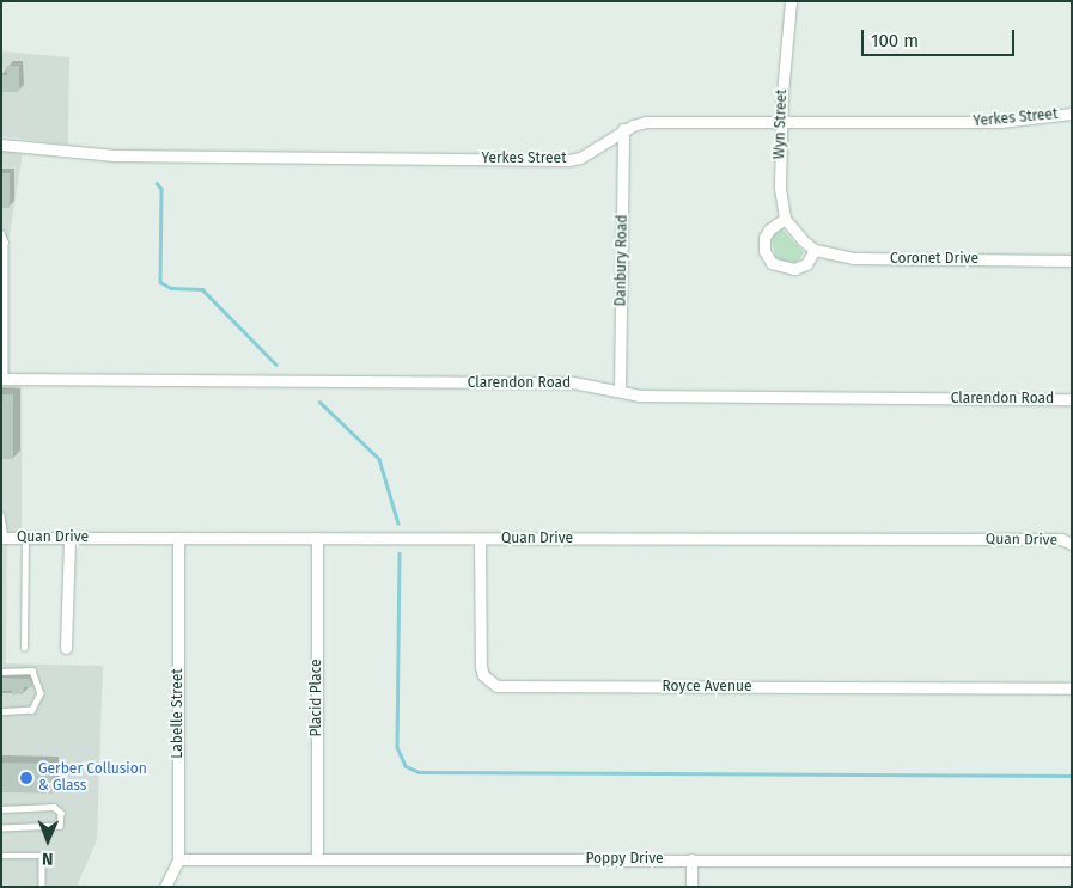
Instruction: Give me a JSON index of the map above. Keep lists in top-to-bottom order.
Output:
{
  "streets": {
    "street": [
      "Yerkes Street",
      "Wyn Street",
      "Coronet Drive",
      "Danbury Road",
      "Clarendon Road",
      "Quan Drive",
      "Royce Avenue",
      "Placid Place",
      "Labelle Street",
      "Poppy Drive"
    ]
  },
  "crossings": [
    ["Yerkes Street", "Wyn Street"],
    ["Yerkes Street", "Danbury Road"],
    ["Wyn Street", "Coronet Drive"],
    ["Danbury Road", "Clarendon Road"],
    ["Quan Drive", "Royce Avenue"],
    ["Quan Drive", "Placid Place"],
    ["Quan Drive", "Labelle Street"],
    ["Placid Place", "Poppy Drive"],
    ["Labelle Street", "Poppy Drive"]
  ],
  "places": ["Gerber Collusion & Glass"],
  "scale_bar": "100 m",
  "north": "bottom"
}
